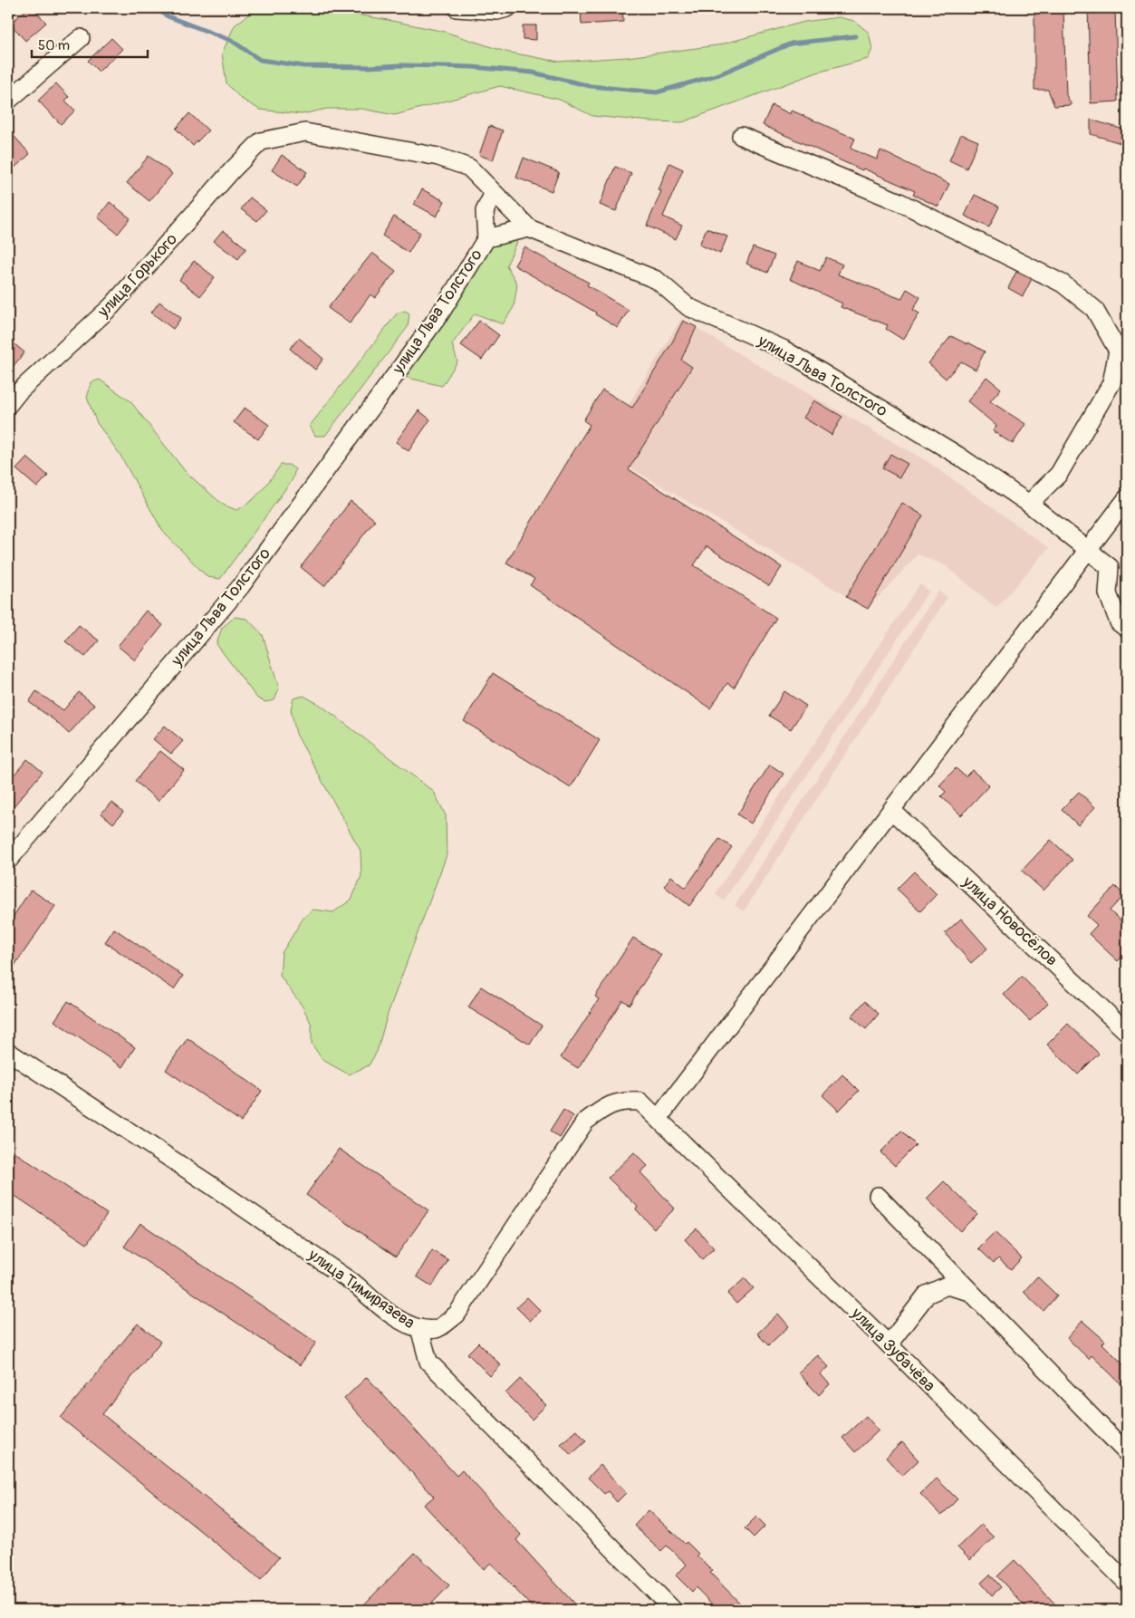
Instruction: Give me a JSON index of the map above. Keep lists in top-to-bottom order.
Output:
{
  "streets": {
    "street": [
      "улица Горького",
      "улица Льва Толстого",
      "улица Новосёлов",
      "улица Тимирязева",
      "улица Зубачёва"
    ]
  },
  "crossings": [
    ["улица Тимирязева", "улица Зубачёва"]
  ],
  "scale_bar": "50 m"
}
